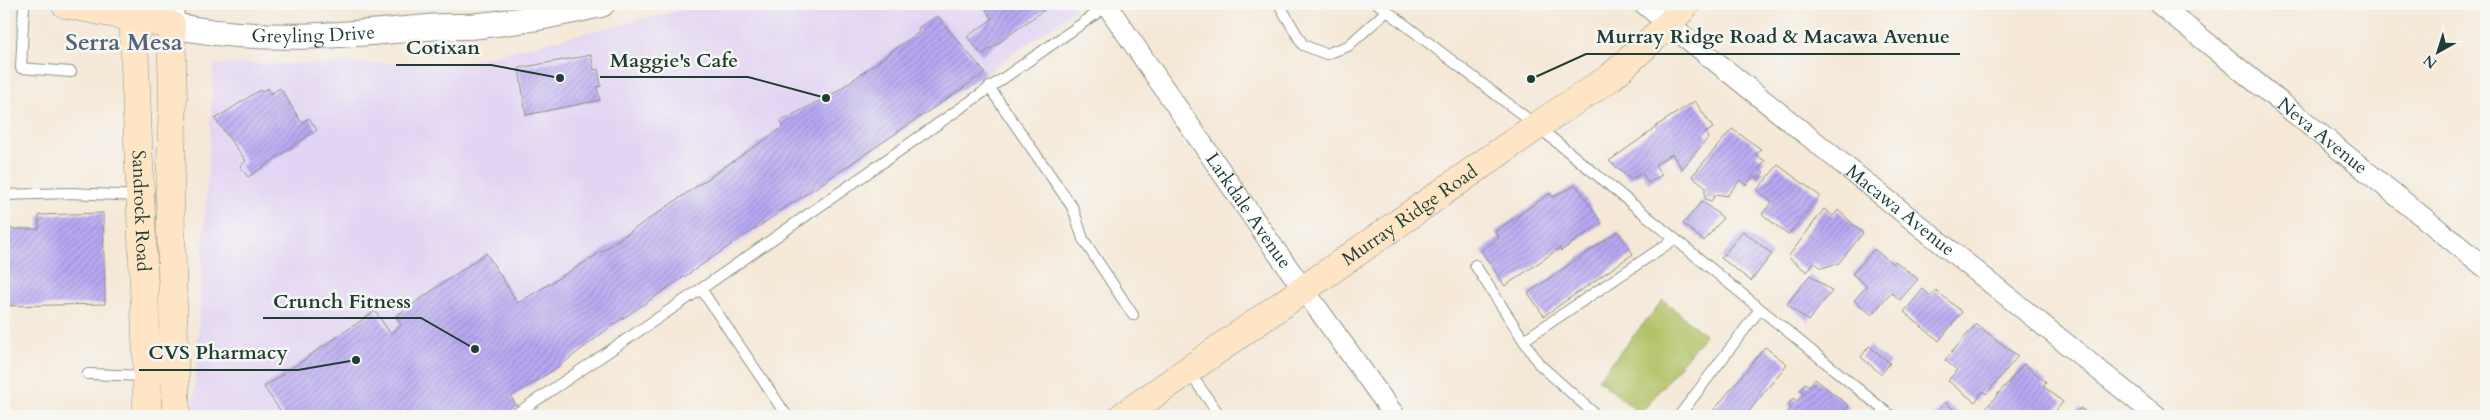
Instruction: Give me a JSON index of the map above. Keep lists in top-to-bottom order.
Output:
{
  "streets": {
    "main road": ["Sandrock Road", "Murray Ridge Road"],
    "street": [
      "Greyling Drive",
      "Neva Avenue",
      "Macawa Avenue",
      "Larkdale Avenue"
    ]
  },
  "crossings": [
    ["Greyling Drive", "Sandrock Road"],
    ["Macawa Avenue", "Murray Ridge Road"],
    ["Larkdale Avenue", "Murray Ridge Road"]
  ],
  "districts": ["Serra Mesa"],
  "places": [
    "Cotixan",
    "Murray Ridge Road & Macawa Avenue",
    "Maggie's Cafe",
    "Crunch Fitness",
    "CVS Pharmacy"
  ],
  "north": "bottom left"
}
